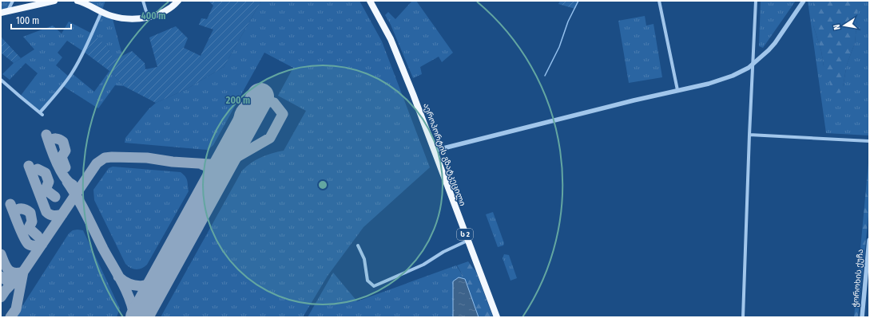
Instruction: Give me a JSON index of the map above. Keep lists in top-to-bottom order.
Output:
{
  "streets": {
    "highway": ["აეროპორტის გზატკეცილი", "ს 2"],
    "street": ["ჭოროხის ქუჩა"]
  },
  "scale_bar": "100 m",
  "north": "left",
  "rings": ["400 m", "200 m"]
}
